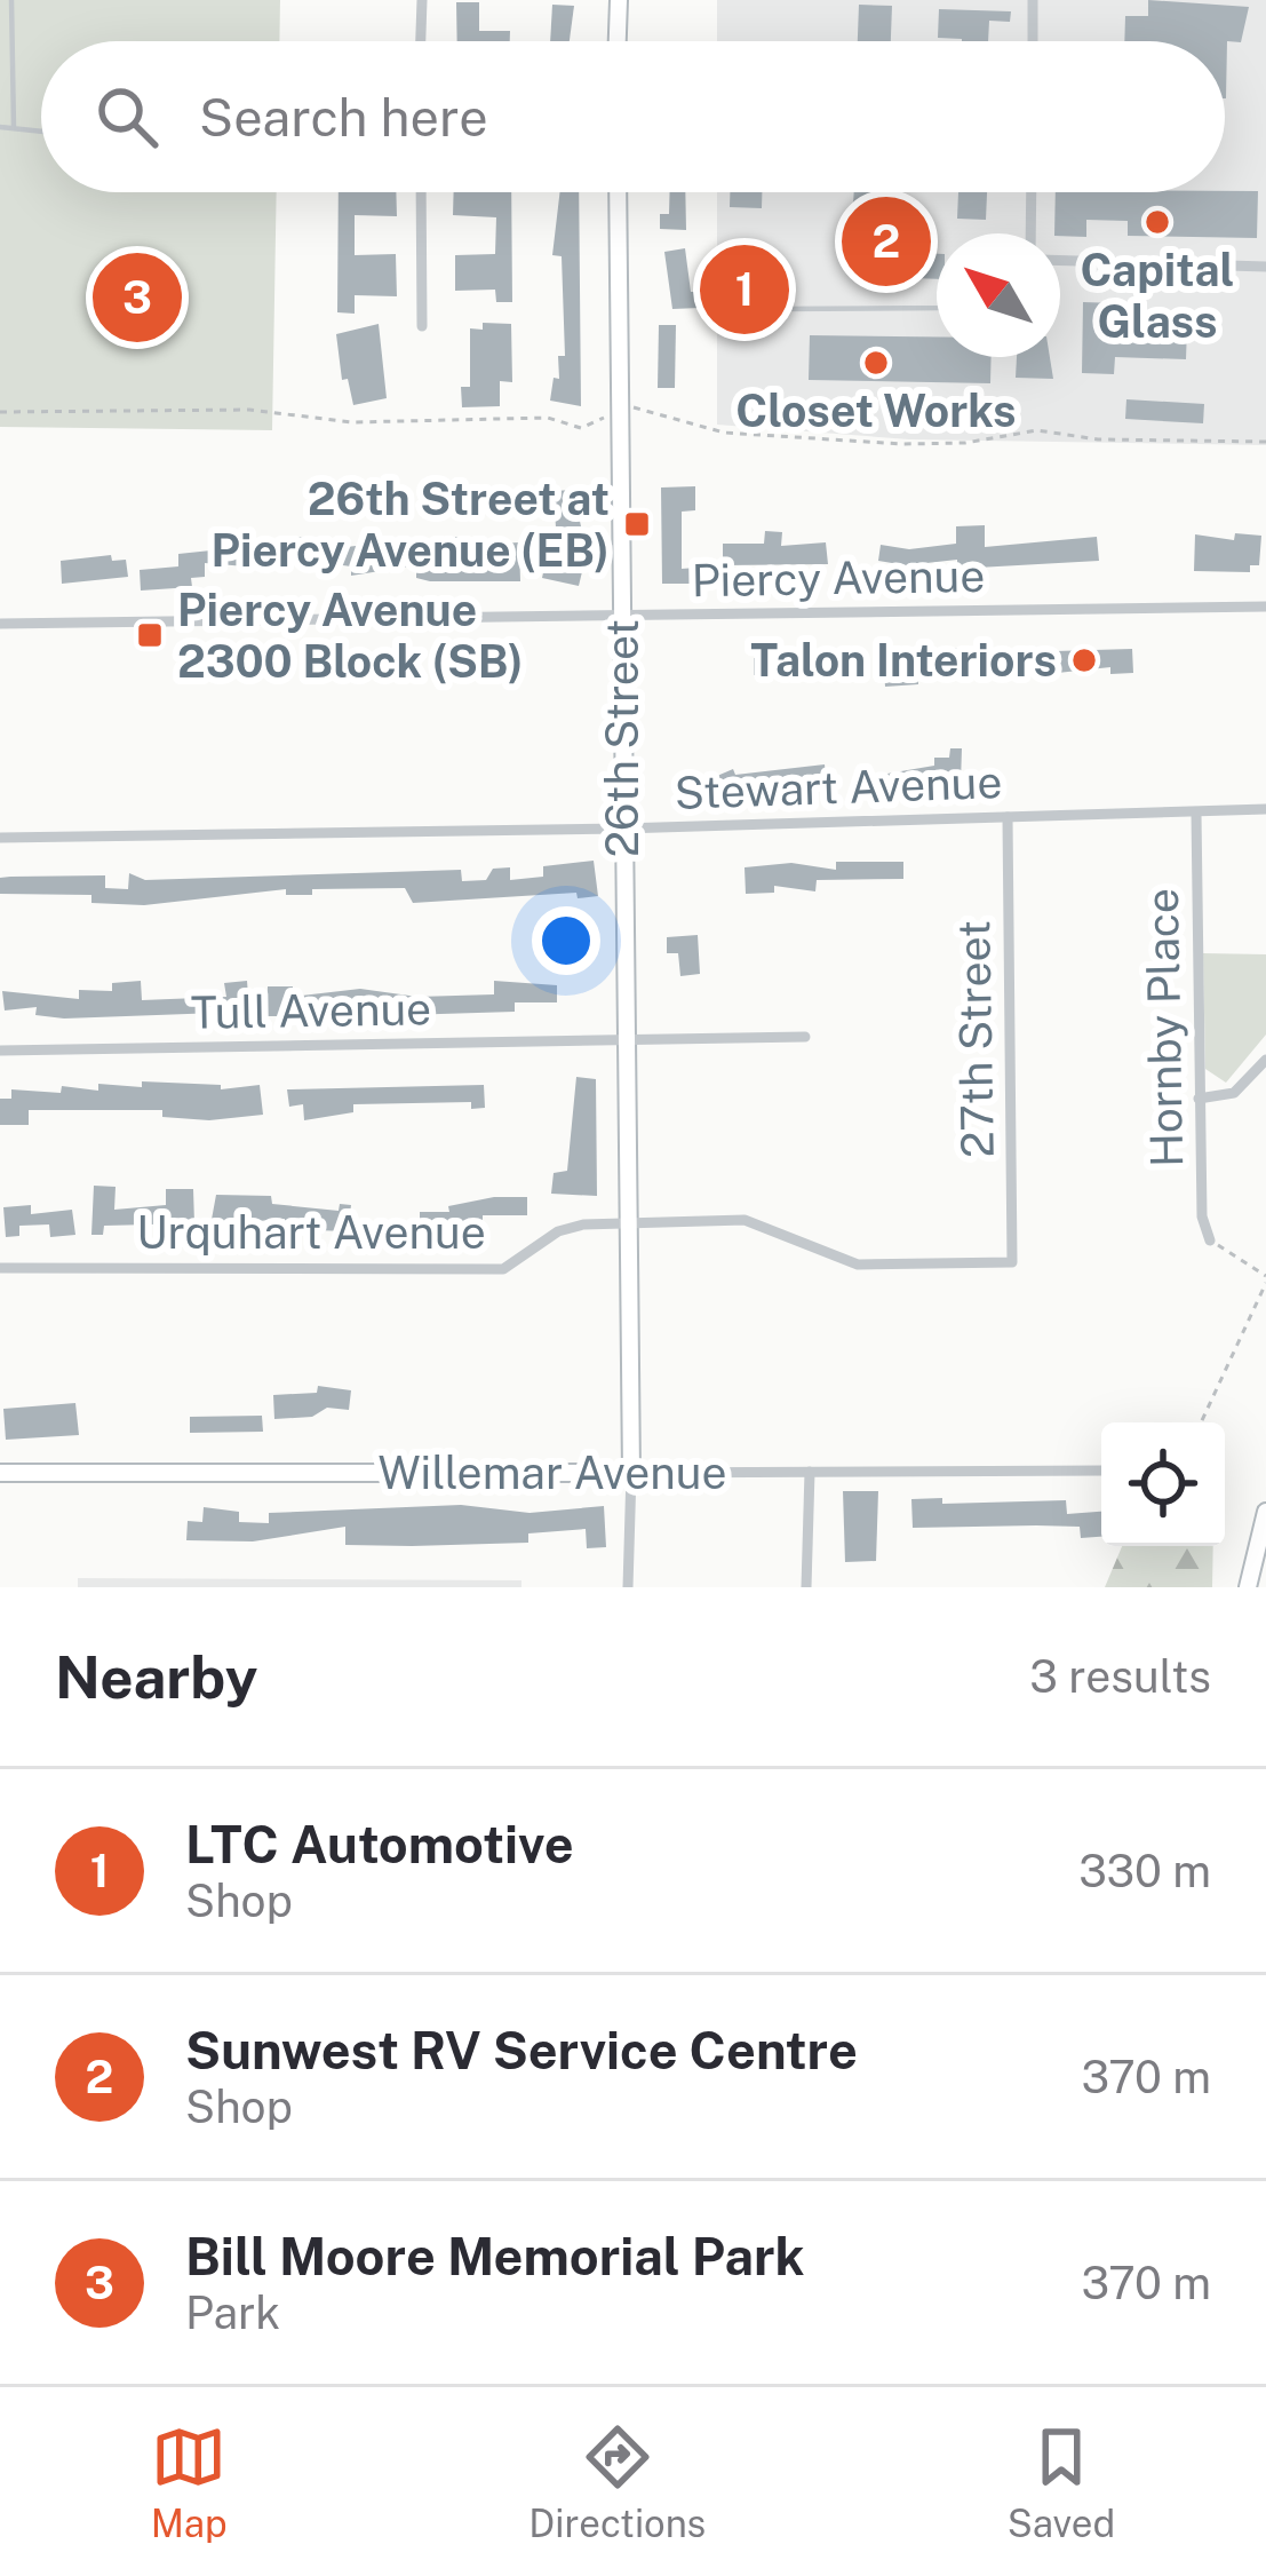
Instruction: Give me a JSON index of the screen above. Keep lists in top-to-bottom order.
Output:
{
  "streets": {
    "street": [
      "Piercy Avenue",
      "26th Street",
      "Stewart Avenue",
      "Tull Avenue",
      "Hornby Place",
      "27th Street",
      "Urquhart Avenue",
      "Willemar Avenue"
    ]
  },
  "crossings": [
    ["Piercy Avenue", "26th Street"],
    ["26th Street", "Stewart Avenue"],
    ["26th Street", "Tull Avenue"],
    ["26th Street", "Urquhart Avenue"],
    ["26th Street", "Willemar Avenue"],
    ["Stewart Avenue", "Hornby Place"],
    ["Stewart Avenue", "27th Street"],
    ["27th Street", "Urquhart Avenue"]
  ],
  "places": {
    "other": ["Capital Glass", "Closet Works", "Talon Interiors"],
    "transit": ["26th Street at Piercy Avenue (EB)", "Piercy Avenue 2300 Block (SB)"]
  },
  "north": "top left",
  "page": {
    "search": "Search here",
    "pins": ["2", "1", "3"],
    "heading": ["Nearby", "3 results"],
    "list": [
      {
        "mark": "1",
        "name": "LTC Automotive",
        "note": "Shop",
        "value": "330 m"
      },
      {
        "mark": "2",
        "name": "Sunwest RV Service Centre",
        "note": "Shop",
        "value": "370 m"
      },
      {
        "mark": "3",
        "name": "Bill Moore Memorial Park",
        "note": "Park",
        "value": "370 m"
      }
    ],
    "nav": ["Map", "Directions", "Saved"]
  }
}
